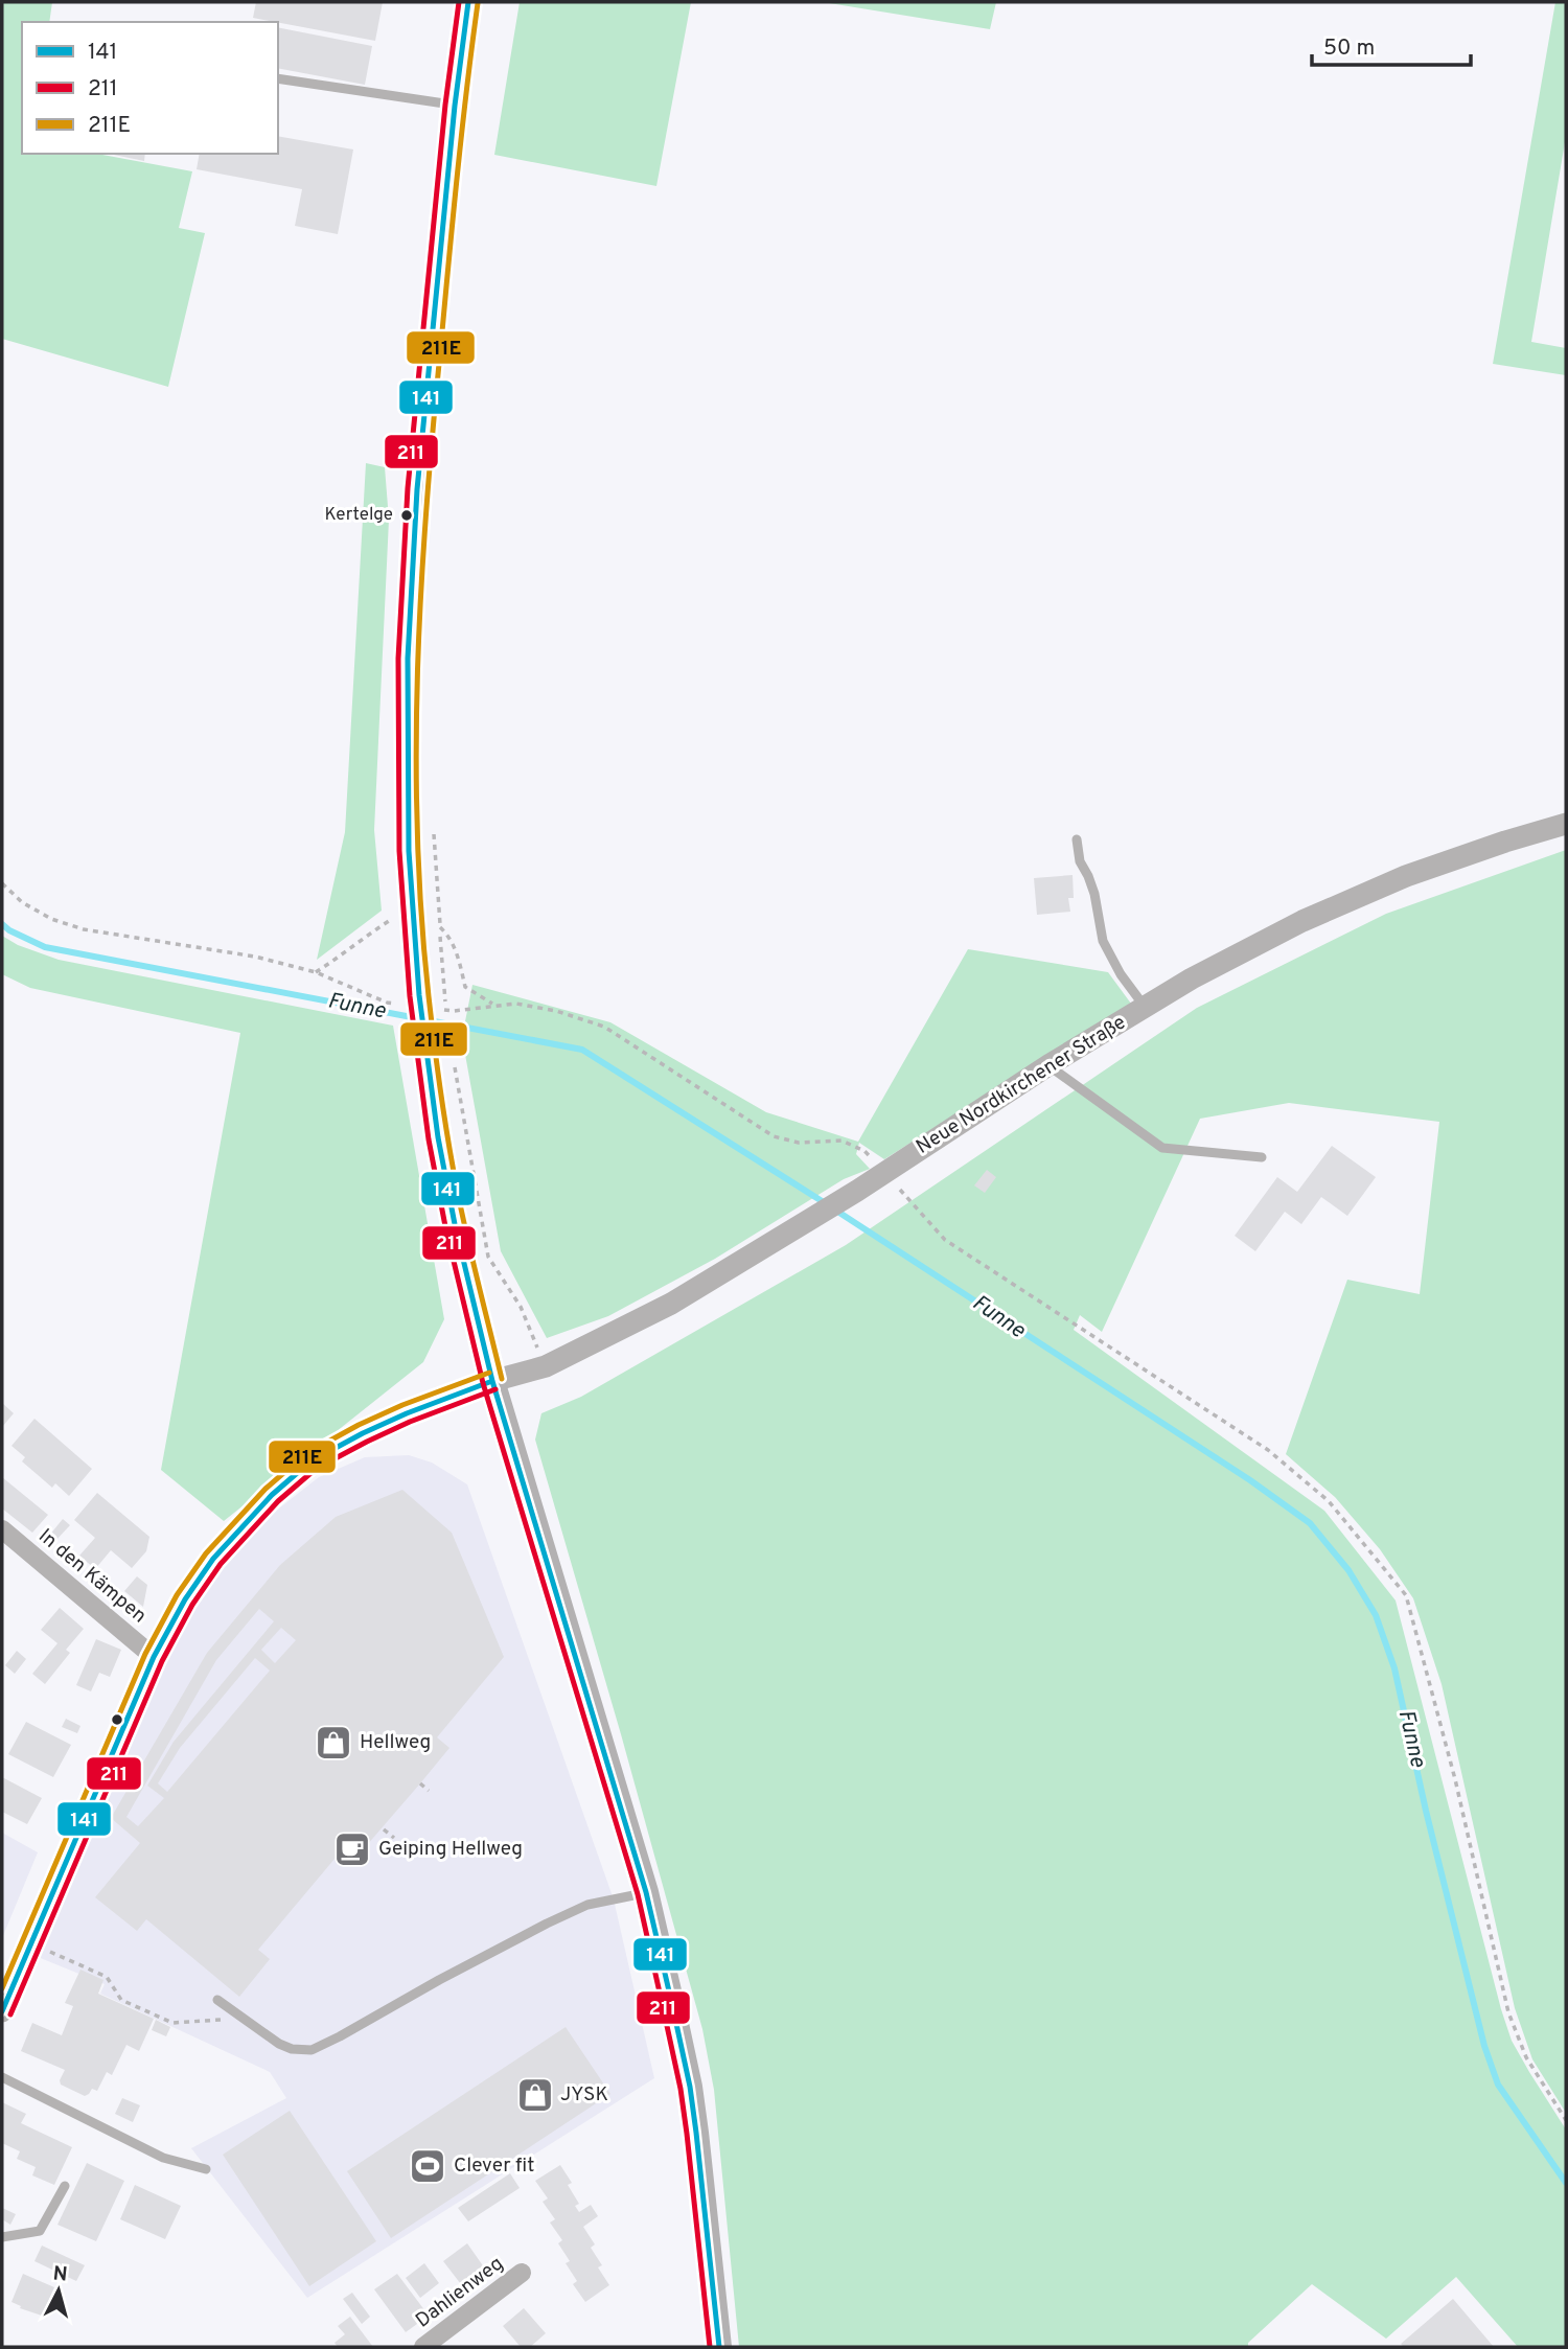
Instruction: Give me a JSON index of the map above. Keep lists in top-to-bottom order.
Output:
{
  "streets": {
    "street": ["Neue Nordkirchener Straße", "In den Kämpen", "Dahlienweg"]
  },
  "crossings": [
    ["Neue Nordkirchener Straße", "In den Kämpen"]
  ],
  "water": ["Funne"],
  "places": {
    "other": ["Kertelge"],
    "shop": ["Hellweg", "JYSK"],
    "cafe": ["Geiping Hellweg"],
    "sports": ["Clever fit"]
  },
  "lines": ["transit line 141", "transit line 211", "transit line 211E"],
  "legend": ["141", "211", "211E"],
  "scale_bar": "50 m",
  "north": "top"
}
